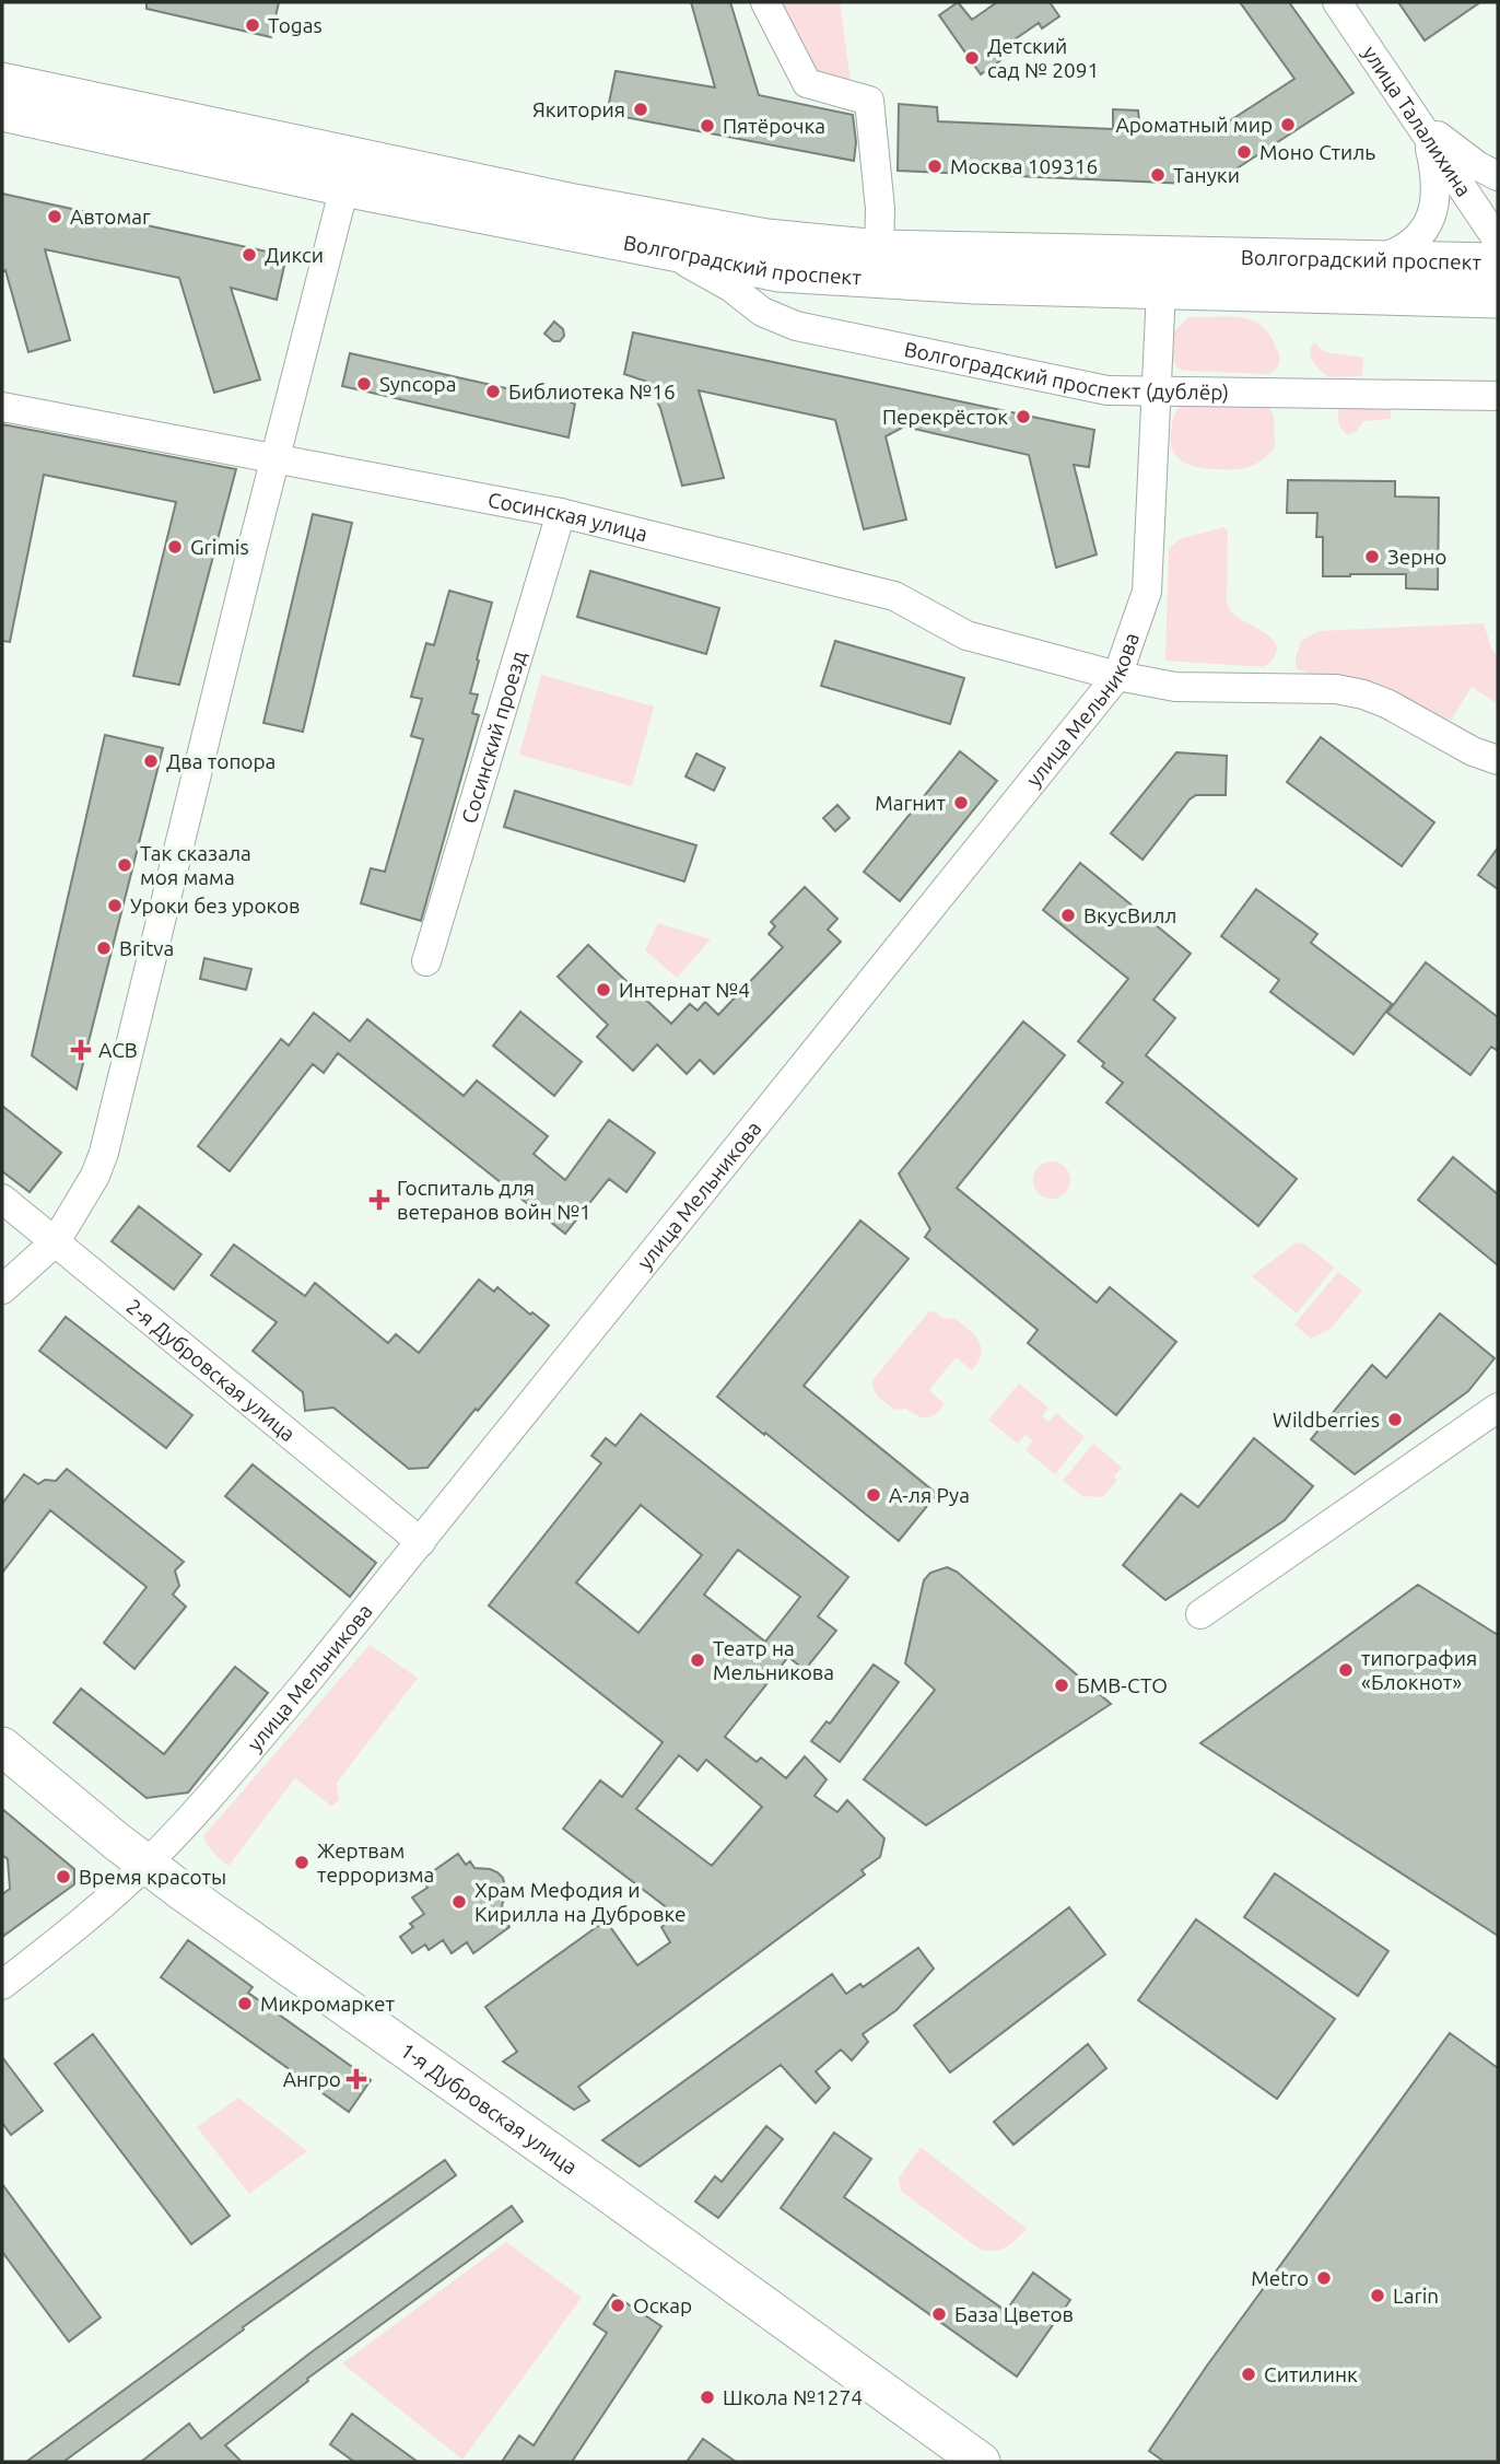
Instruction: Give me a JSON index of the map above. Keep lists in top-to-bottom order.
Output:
{
  "streets": {
    "main road": ["Волгоградский проспект", "1-я Дубровская улица"],
    "street": [
      "улица Талалихина",
      "Волгоградский проспект (дублёр)",
      "Сосинская улица",
      "улица Мельникова",
      "Сосинский проезд",
      "2-я Дубровская улица"
    ]
  },
  "crossings": [
    ["Волгоградский проспект", "Волгоградский проспект (дублёр)"],
    ["Волгоградский проспект", "улица Мельникова"],
    ["Волгоградский проспект (дублёр)", "улица Мельникова"],
    ["Сосинская улица", "улица Мельникова"],
    ["Сосинская улица", "Сосинский проезд"],
    ["улица Мельникова", "2-я Дубровская улица"],
    ["улица Мельникова", "1-я Дубровская улица"]
  ],
  "places": {
    "other": [
      "Togas",
      "Детский сад № 2091",
      "Якитория",
      "Ароматный мир",
      "Пятёрочка",
      "Моно Стиль",
      "Москва 109316",
      "Тануки",
      "Автомаг",
      "Дикси",
      "Syncopa",
      "Библиотека №16",
      "Перекрёсток",
      "Grimis",
      "Зерно",
      "Два топора",
      "Магнит",
      "Так сказала моя мама",
      "Уроки без уроков",
      "ВкусВилл",
      "Britva",
      "Интернат №4",
      "Wildberries",
      "А-ля Руа",
      "Театр на Мельникова",
      "типография «Блокнот»",
      "БМВ-СТО",
      "Жертвам терроризма",
      "Время красоты",
      "Храм Мефодия и Кирилла на Дубровке",
      "Микромаркет",
      "Metro",
      "Larin",
      "Оскар",
      "База Цветов",
      "Ситилинк",
      "Школа №1274"
    ],
    "health": ["АСВ", "Госпиталь для ветеранов войн №1", "Ангро"]
  }
}
